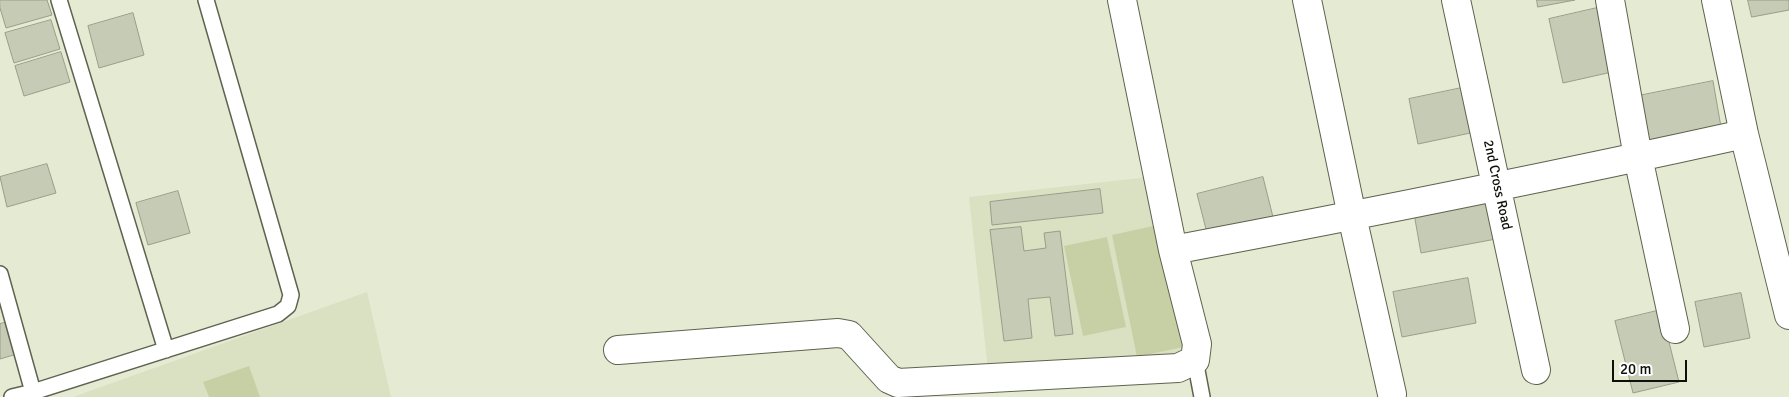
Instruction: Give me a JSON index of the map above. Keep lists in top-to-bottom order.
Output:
{
  "streets": {
    "street": ["2nd Cross Road"]
  },
  "scale_bar": "20 m"
}
